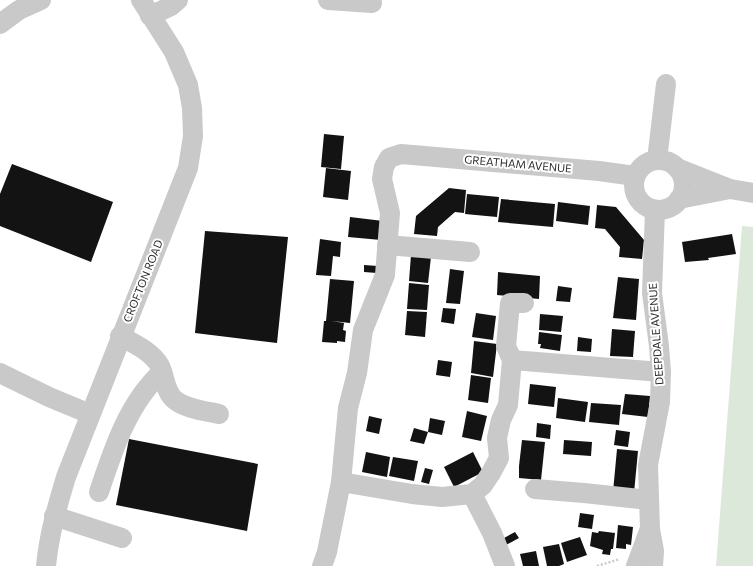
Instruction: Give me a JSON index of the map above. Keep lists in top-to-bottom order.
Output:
{
  "streets": {
    "street": ["GREATHAM AVENUE", "CROFTON ROAD", "DEEPDALE AVENUE"]
  },
  "crossings": [
    ["GREATHAM AVENUE", "DEEPDALE AVENUE"]
  ]
}
